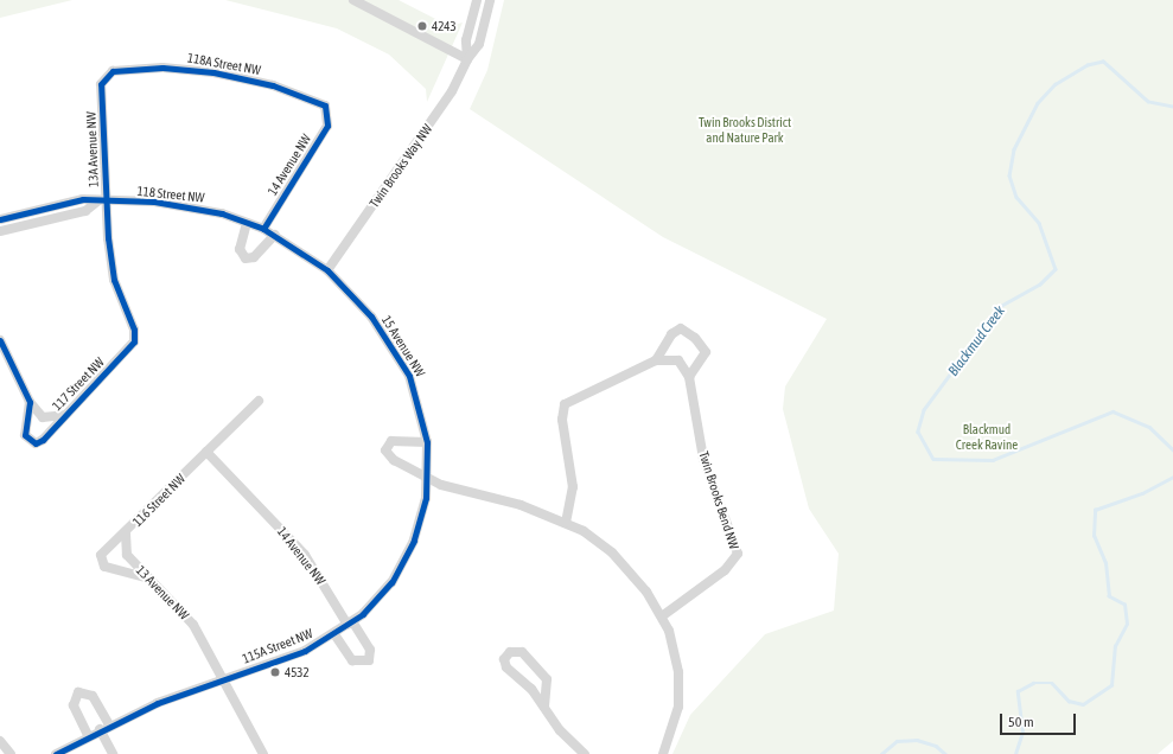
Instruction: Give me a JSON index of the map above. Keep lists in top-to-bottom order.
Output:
{
  "streets": {
    "street": [
      "118A Street NW",
      "13A Avenue NW",
      "14 Avenue NW",
      "Twin Brooks Way NW",
      "118 Street NW",
      "15 Avenue NW",
      "117 Street NW",
      "116 Street NW",
      "Twin Brooks Bend NW",
      "13 Avenue NW",
      "115A Street NW"
    ]
  },
  "crossings": [
    ["118A Street NW", "13A Avenue NW"],
    ["118A Street NW", "14 Avenue NW"],
    ["13A Avenue NW", "118 Street NW"],
    ["13A Avenue NW", "117 Street NW"],
    ["14 Avenue NW", "118 Street NW"],
    ["14 Avenue NW", "116 Street NW"],
    ["14 Avenue NW", "115A Street NW"],
    ["Twin Brooks Way NW", "118 Street NW"],
    ["Twin Brooks Way NW", "15 Avenue NW"],
    ["118 Street NW", "15 Avenue NW"],
    ["15 Avenue NW", "115A Street NW"],
    ["116 Street NW", "13 Avenue NW"],
    ["13 Avenue NW", "115A Street NW"]
  ],
  "water": ["Blackmud Creek"],
  "parks": ["Twin Brooks District and Nature Park", "Blackmud Creek Ravine"],
  "places": ["4243", "4532"],
  "scale_bar": "50 m"
}
